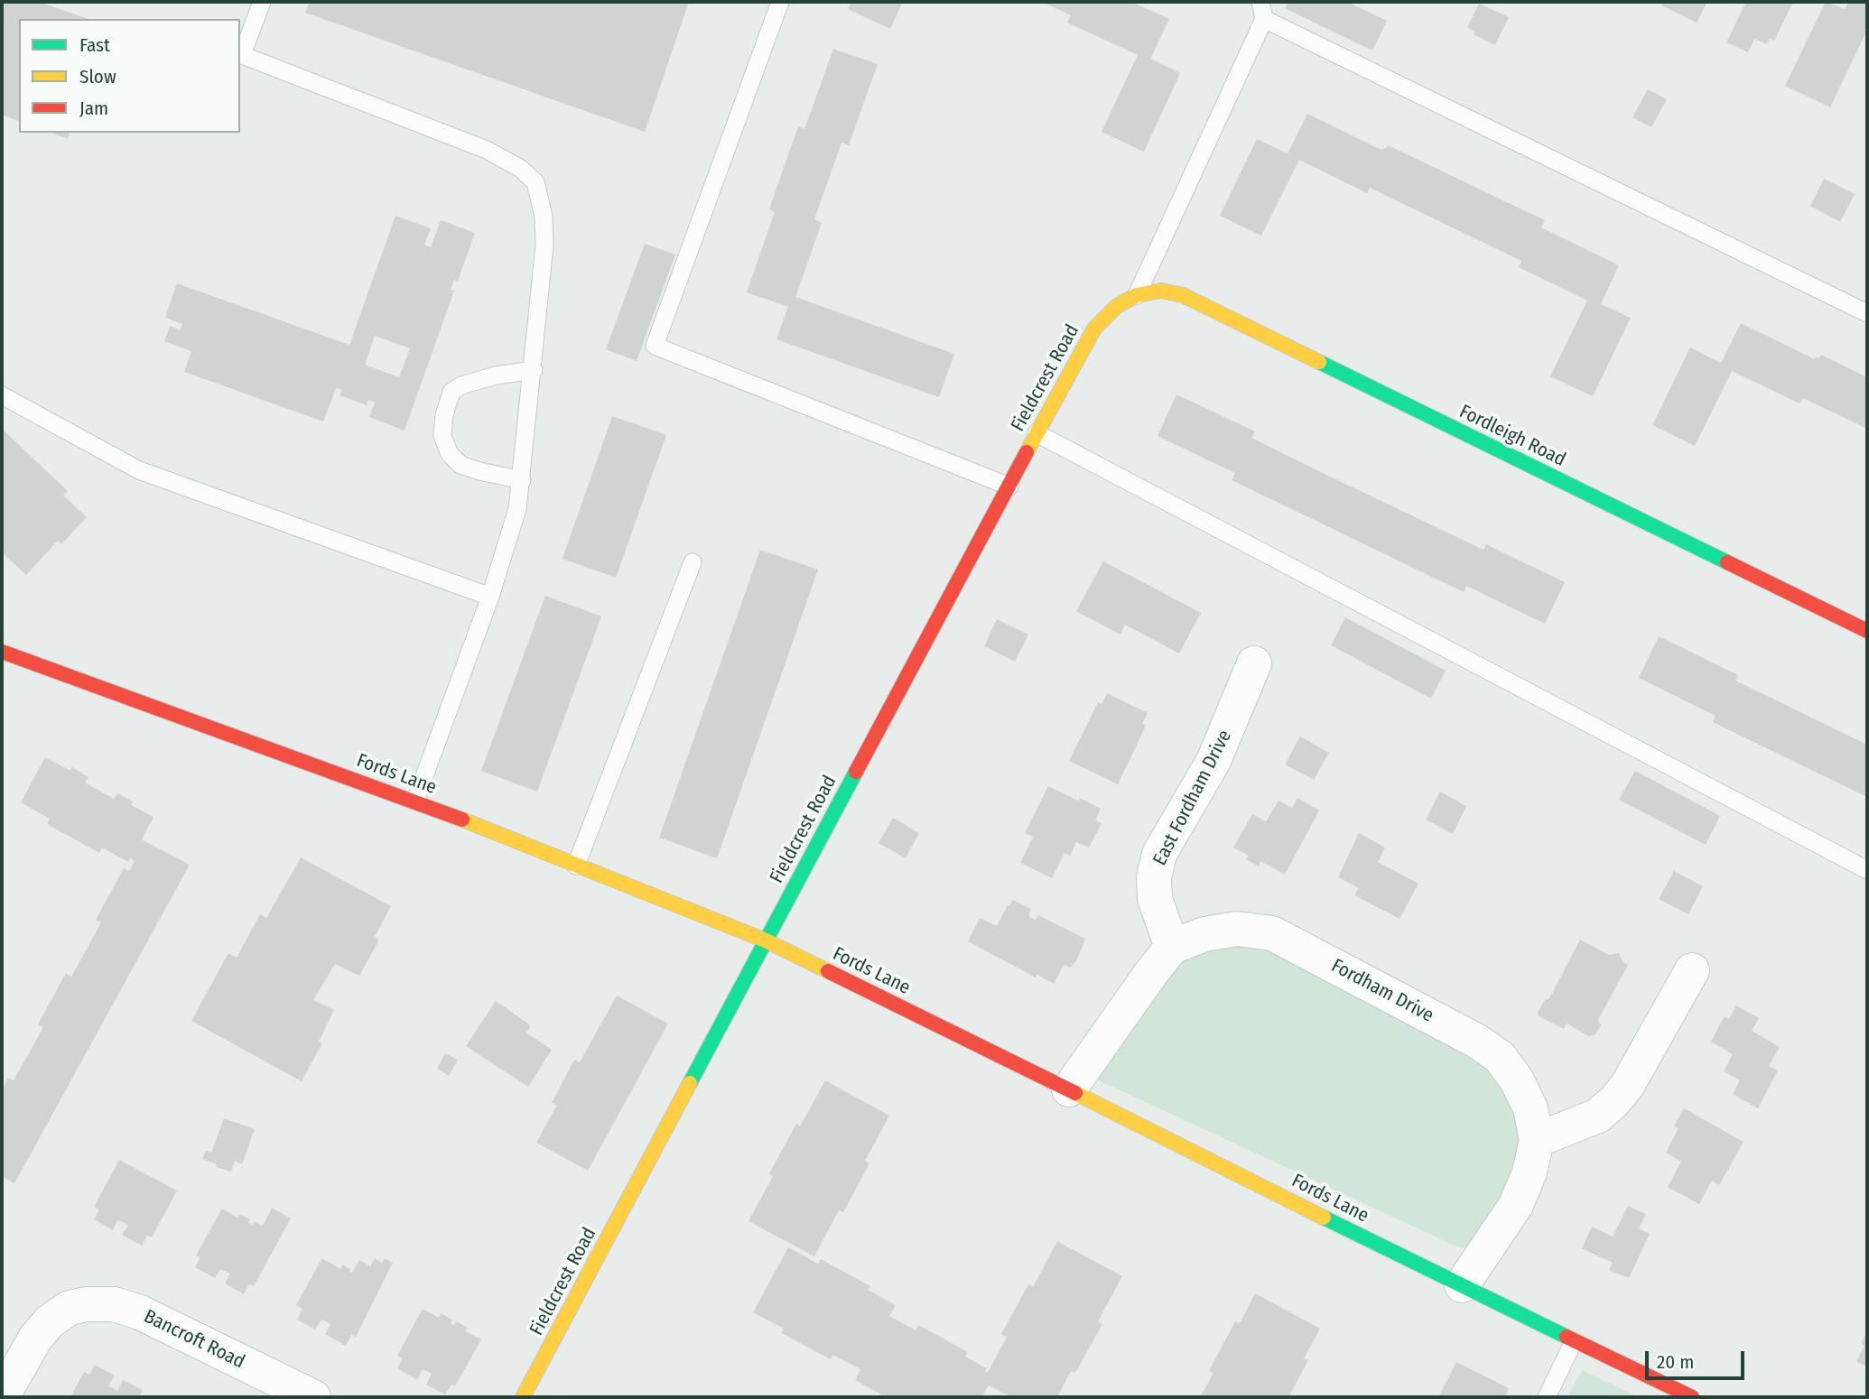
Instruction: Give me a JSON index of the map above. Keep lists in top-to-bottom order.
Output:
{
  "streets": {
    "street": [
      "Fieldcrest Road",
      "Fordleigh Road",
      "Fords Lane",
      "East Fordham Drive",
      "Fordham Drive",
      "Bancroft Road"
    ]
  },
  "crossings": [
    ["Fieldcrest Road", "Fordleigh Road"],
    ["Fieldcrest Road", "Fords Lane"],
    ["East Fordham Drive", "Fordham Drive"]
  ],
  "legend": ["Fast", "Slow", "Jam"],
  "scale_bar": "20 m"
}
